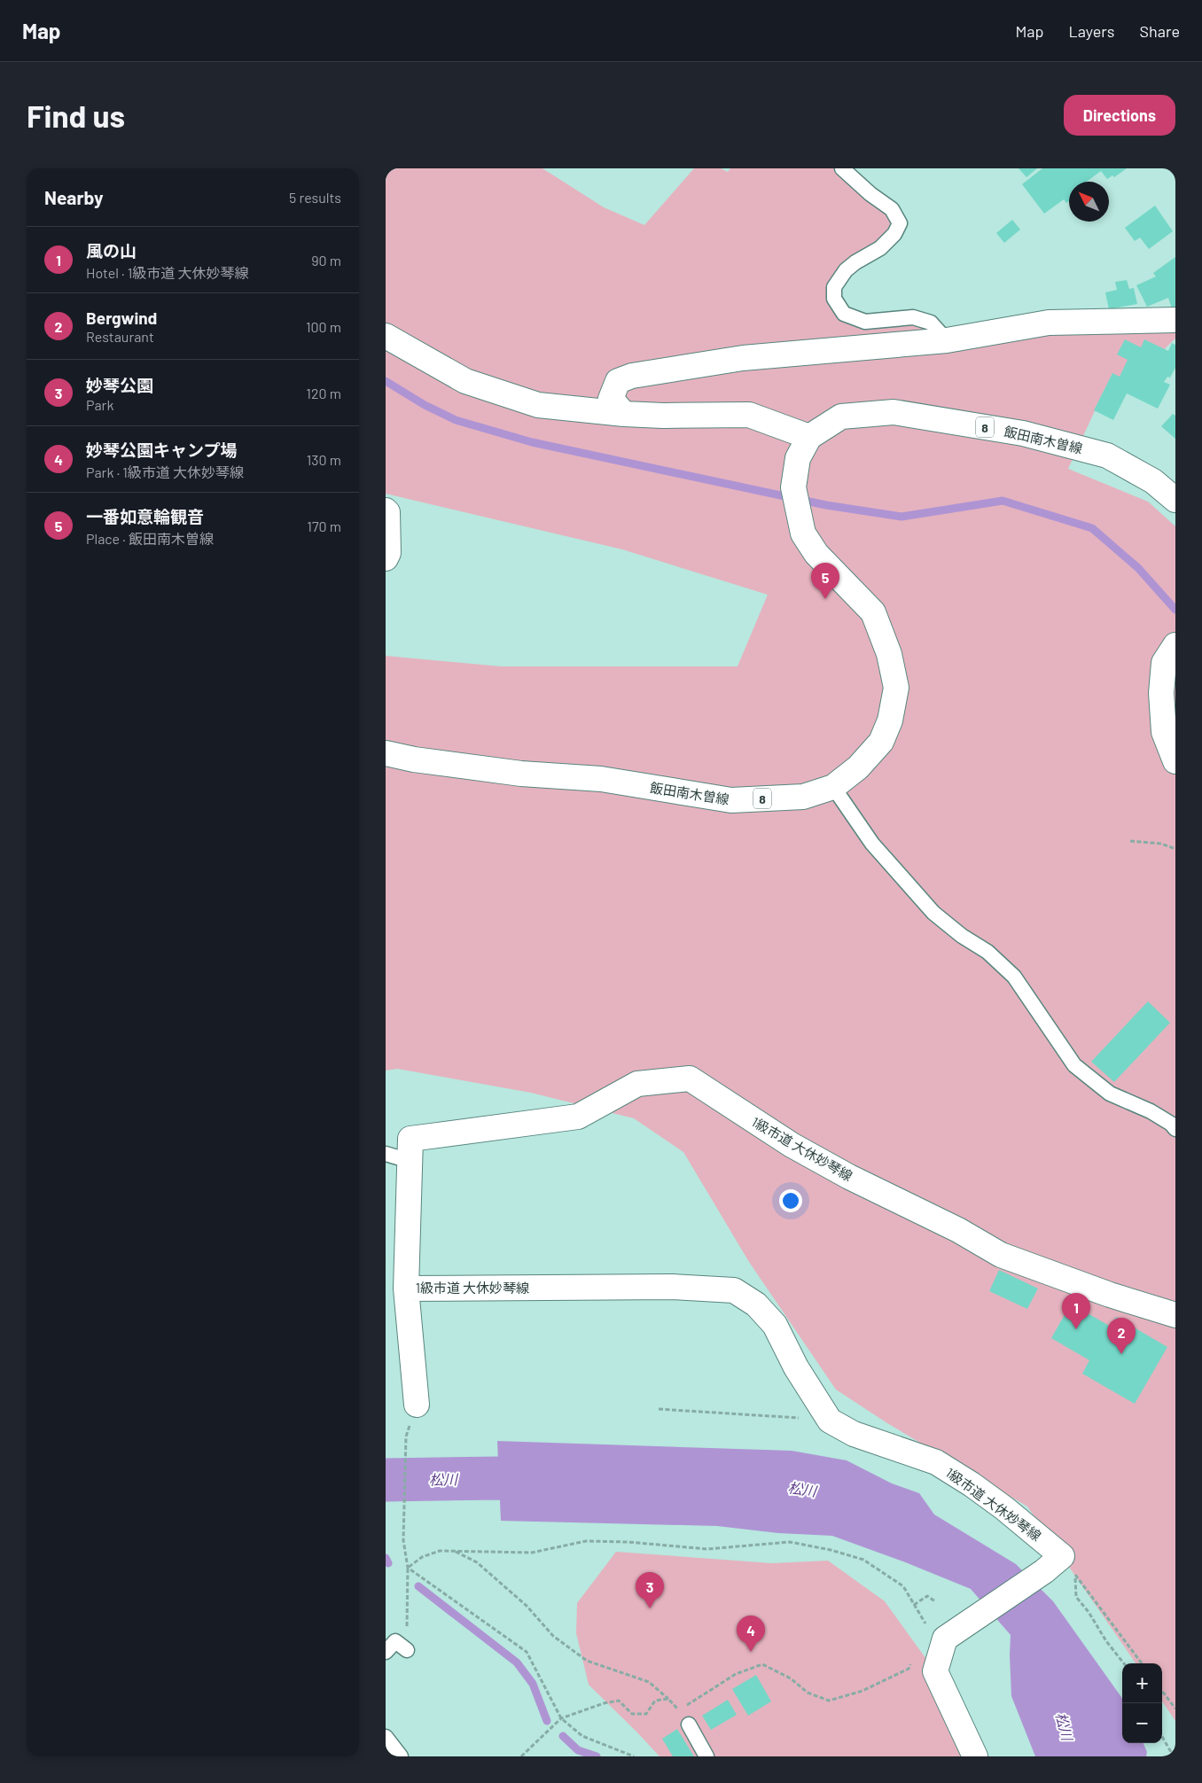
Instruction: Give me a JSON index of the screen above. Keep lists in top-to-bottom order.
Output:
{
  "streets": {
    "street": ["8", "飯田南木曽線", "1級市道 大休妙琴線"]
  },
  "water": ["松川"],
  "north": "top left",
  "page": {
    "header": "Map",
    "nav": ["Map", "Layers", "Share"],
    "buttons": "Directions",
    "title": "Find us",
    "heading": ["Nearby", "5 results"],
    "list": [
      {
        "mark": "1",
        "name": "風の山",
        "note": "Hotel · 1級市道 大休妙琴線",
        "value": "90 m"
      },
      {
        "mark": "2",
        "name": "Bergwind",
        "note": "Restaurant",
        "value": "100 m"
      },
      {
        "mark": "3",
        "name": "妙琴公園",
        "note": "Park",
        "value": "120 m"
      },
      {
        "mark": "4",
        "name": "妙琴公園キャンプ場",
        "note": "Park · 1級市道 大休妙琴線",
        "value": "130 m"
      },
      {
        "mark": "5",
        "name": "一番如意輪観音",
        "note": "Place · 飯田南木曽線",
        "value": "170 m"
      }
    ],
    "pins": [
      "5",
      "1",
      "2",
      "3",
      "4"
    ],
    "map_buttons": ["+", "−"]
  }
}
